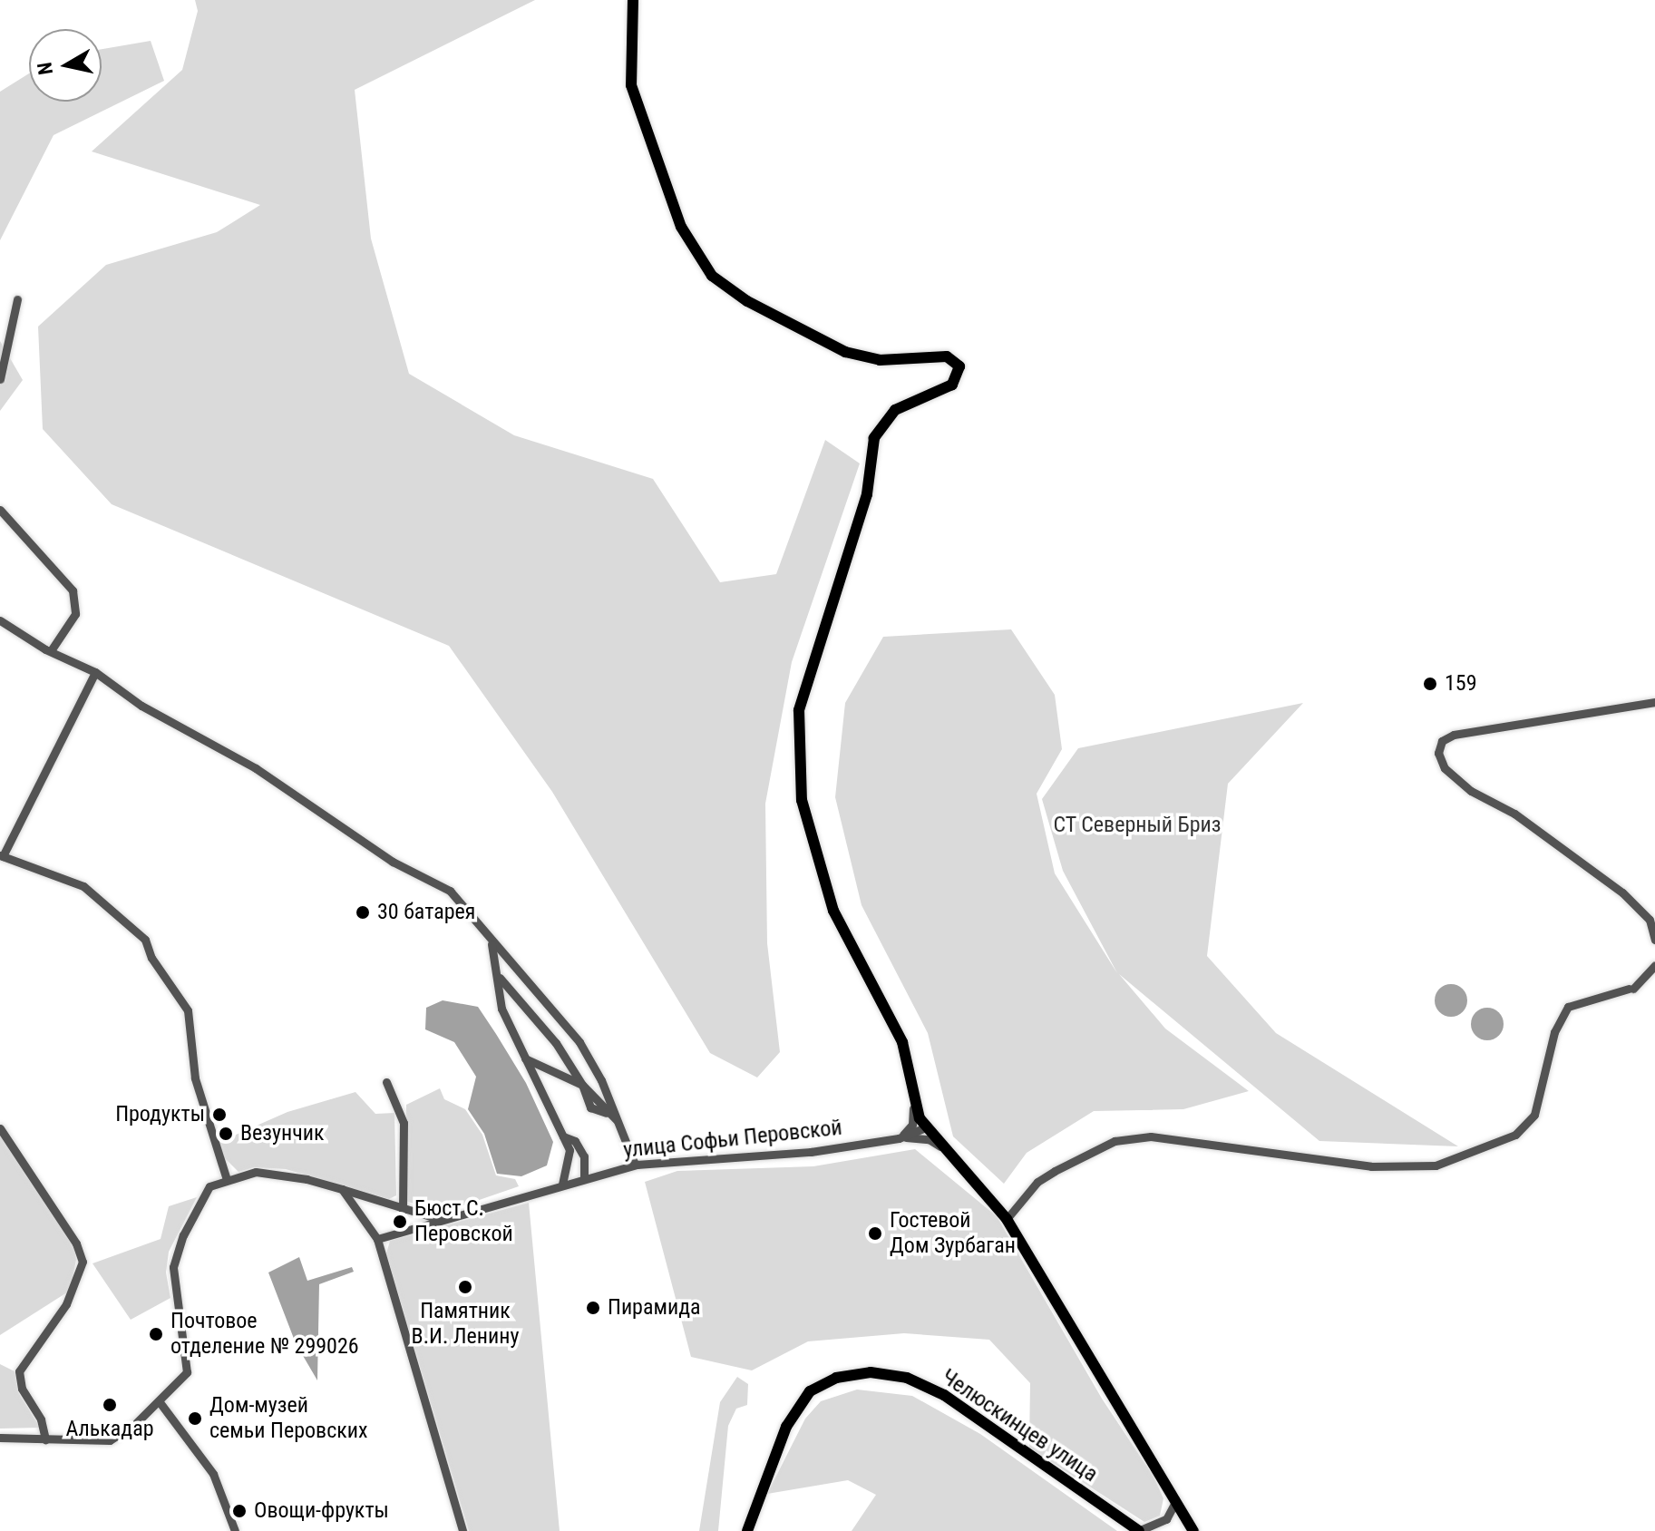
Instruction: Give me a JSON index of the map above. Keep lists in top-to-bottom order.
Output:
{
  "streets": {
    "main road": ["Челюскинцев улица"],
    "street": ["улица Софьи Перовской"]
  },
  "parks": ["СТ Северный Бриз"],
  "places": [
    "159",
    "30 батарея",
    "Продукты",
    "Везунчик",
    "Бюст С. Перовской",
    "Гостевой Дом Зурбаган",
    "Памятник В.И. Ленину",
    "Пирамида",
    "Почтовое отделение № 299026",
    "Алькадар",
    "Дом-музей семьи Перовских",
    "Овощи-фрукты"
  ],
  "north": "left"
}
